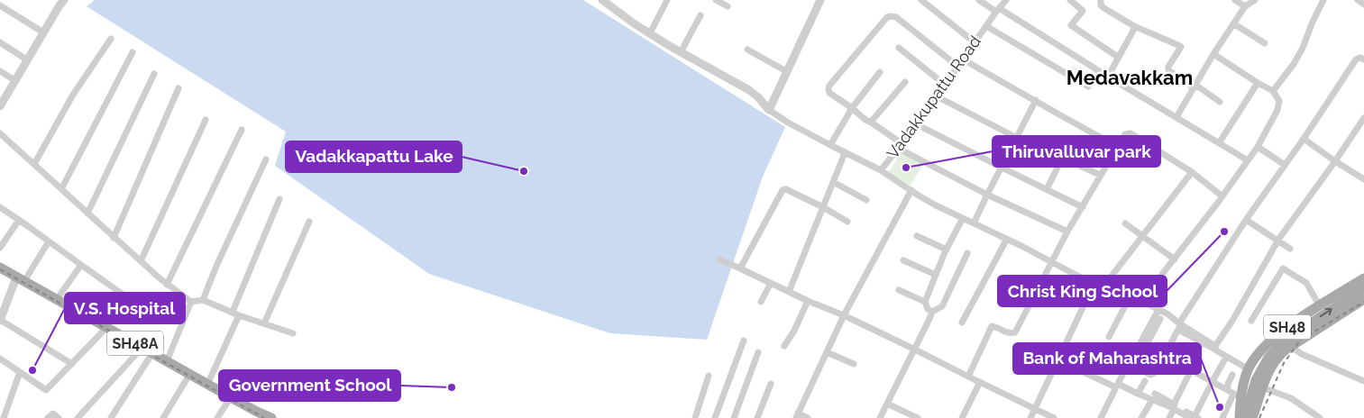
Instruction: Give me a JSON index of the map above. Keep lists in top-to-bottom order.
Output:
{
  "streets": {
    "main road": ["SH48", "SH48A"],
    "street": ["Vadakkupattu Road"]
  },
  "districts": ["Medavakkam"],
  "places": [
    "Thiruvalluvar park",
    "Vadakkapattu Lake",
    "Christ King School",
    "V.S. Hospital",
    "Government School",
    "Bank of Maharashtra"
  ]
}
